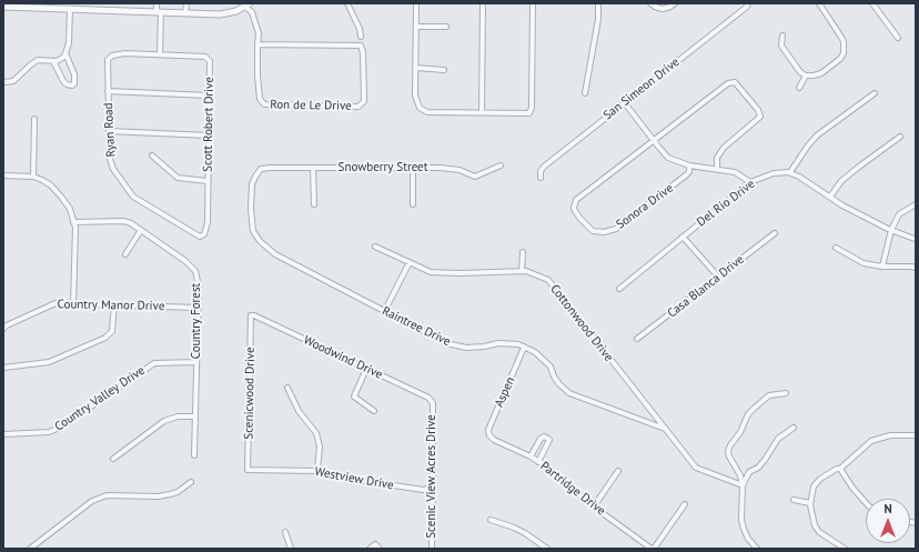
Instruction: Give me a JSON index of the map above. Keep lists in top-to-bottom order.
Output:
{
  "streets": {
    "street": [
      "San Simeon Drive",
      "Ron de Le Drive",
      "Scott Robert Drive",
      "Ryan Road",
      "Snowberry Street",
      "Del Rio Drive",
      "Sonora Drive",
      "Casa Blanca Drive",
      "Country Manor Drive",
      "Country Forest",
      "Cottonwood Drive",
      "Raintree Drive",
      "Woodwind Drive",
      "Aspen",
      "Scenicwood Drive",
      "Country Valley Drive",
      "Scenic View Acres Drive",
      "Westview Drive",
      "Partridge Drive"
    ]
  },
  "crossings": [
    ["Scott Robert Drive", "Ryan Road"],
    ["Snowberry Street", "Raintree Drive"],
    ["Country Manor Drive", "Country Forest"],
    ["Country Forest", "Country Valley Drive"],
    ["Cottonwood Drive", "Raintree Drive"],
    ["Raintree Drive", "Aspen"],
    ["Woodwind Drive", "Scenicwood Drive"],
    ["Woodwind Drive", "Scenic View Acres Drive"],
    ["Aspen", "Partridge Drive"],
    ["Scenicwood Drive", "Westview Drive"],
    ["Scenic View Acres Drive", "Westview Drive"]
  ],
  "north": "top"
}
